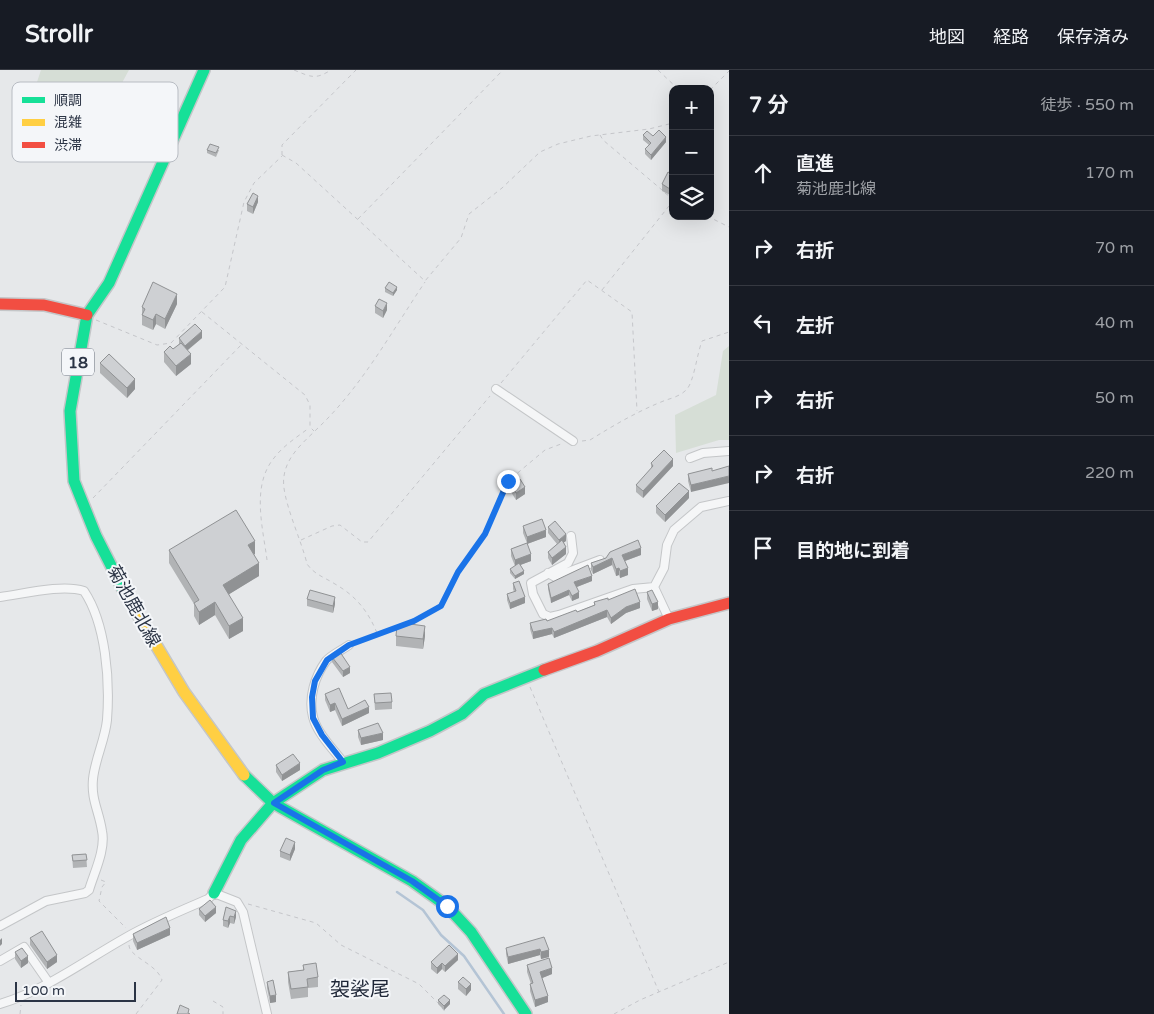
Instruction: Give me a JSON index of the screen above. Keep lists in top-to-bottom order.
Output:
{
  "streets": {
    "main road": ["18", "菊池鹿北線"]
  },
  "districts": ["袈裟尾"],
  "legend": ["順調", "混雑", "渋滞"],
  "scale_bar": "100 m",
  "page": {
    "header": "Strollr",
    "nav": ["地図", "経路", "保存済み"],
    "heading": ["7 分", "徒歩 · 550 m"],
    "map_buttons": ["+", "−"],
    "list": [
      ["直進", "菊池鹿北線", "170 m"],
      ["右折", "70 m"],
      ["左折", "40 m"],
      ["右折", "50 m"],
      ["右折", "220 m"],
      "目的地に到着"
    ],
    "scale": "100 m"
  }
}
